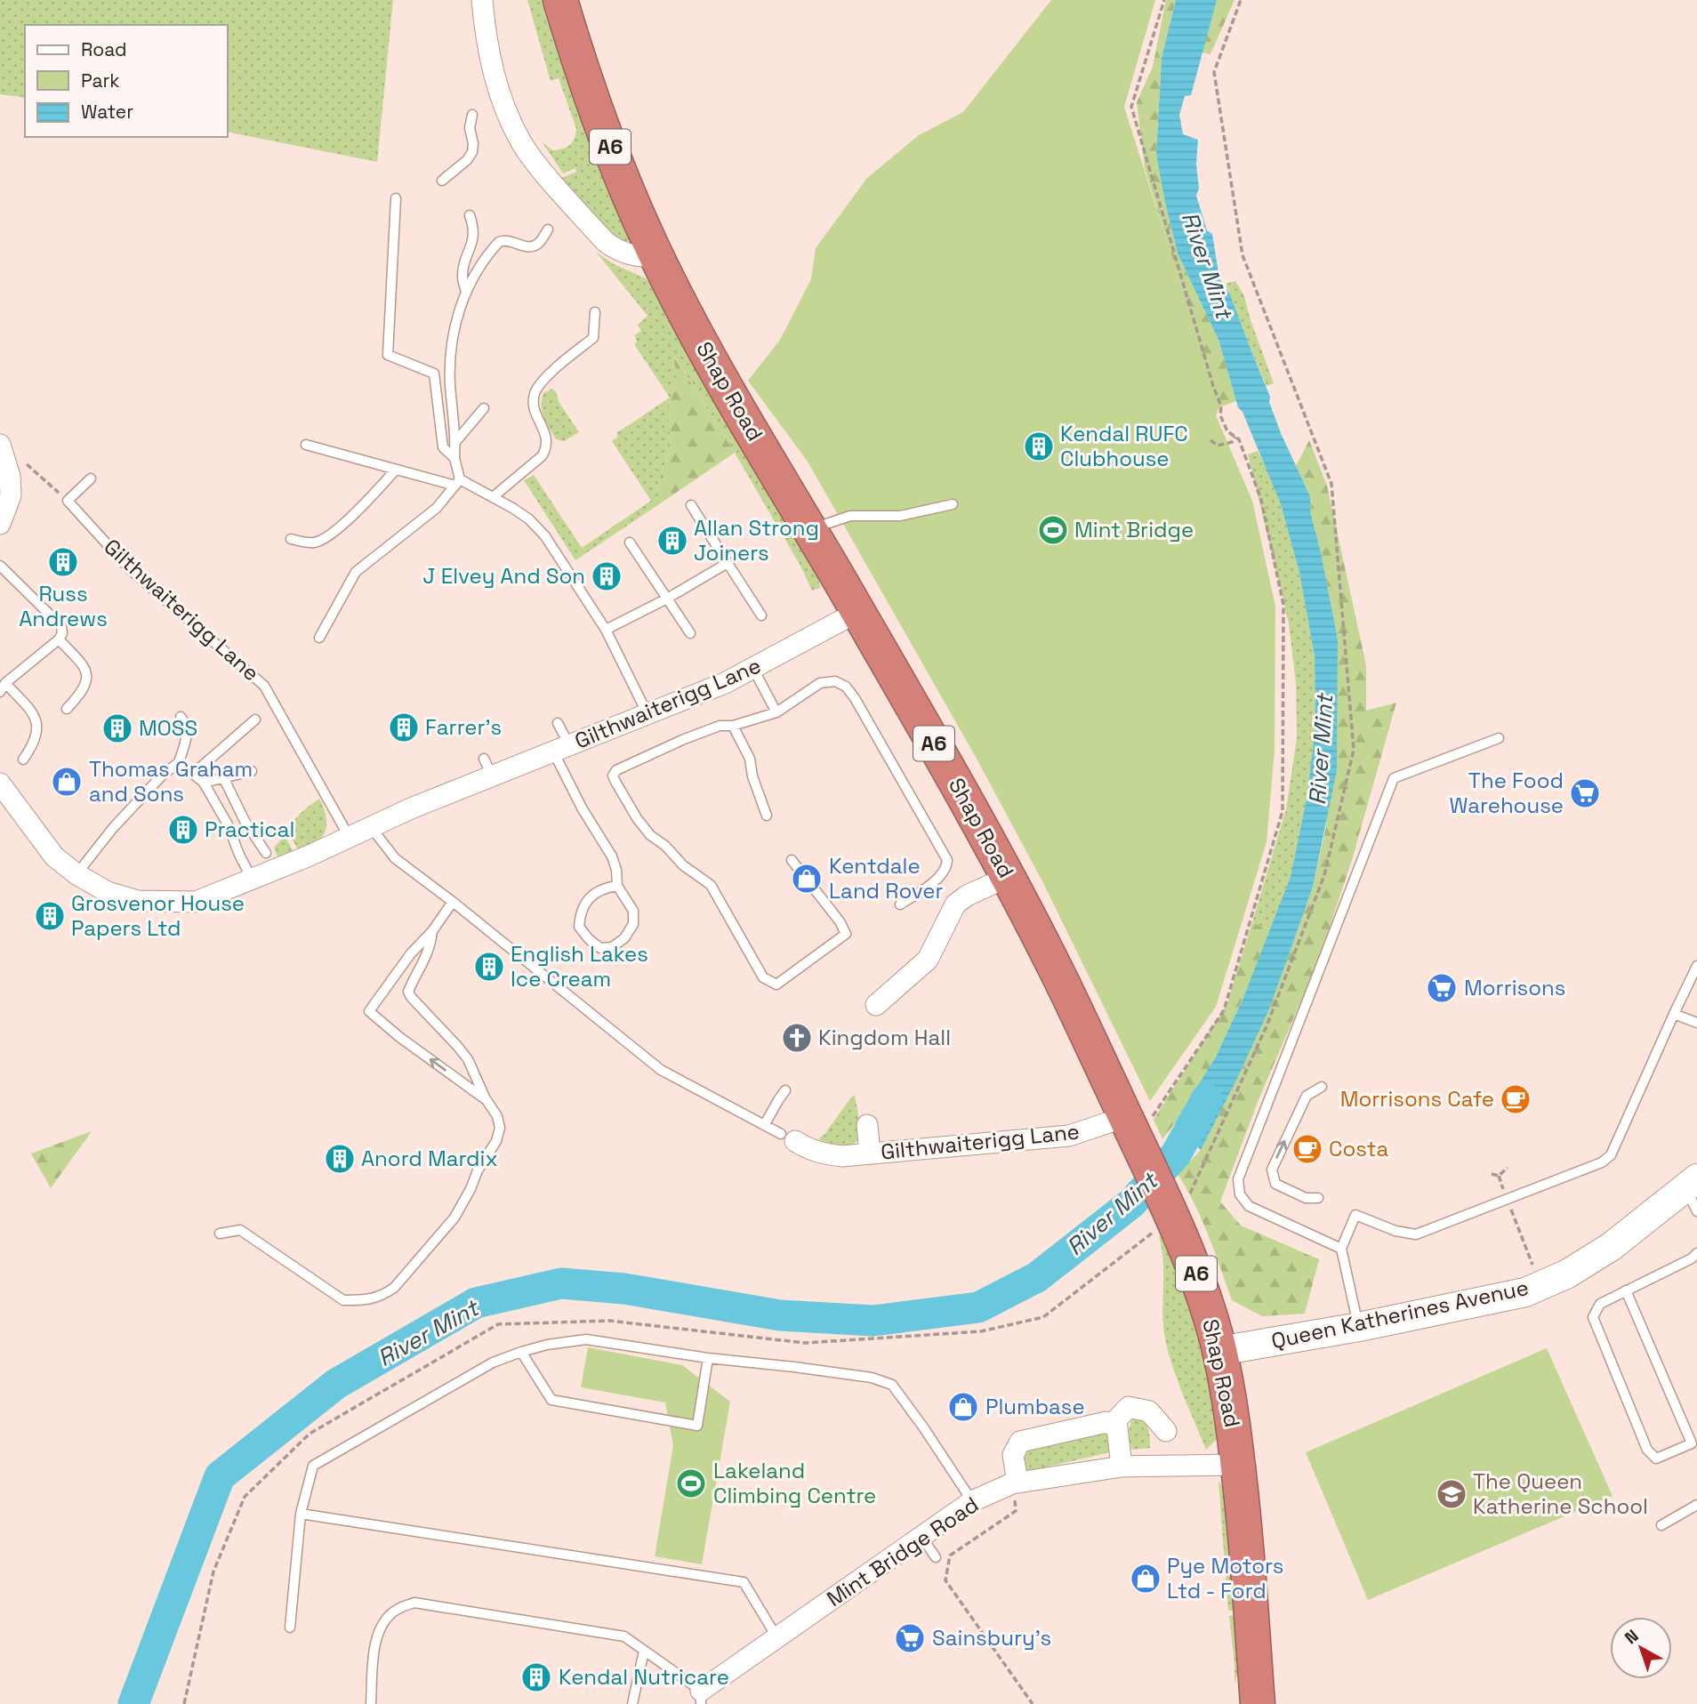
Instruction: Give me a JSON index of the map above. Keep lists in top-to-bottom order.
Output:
{
  "streets": {
    "highway": ["A6", "Shap Road"],
    "street": ["Gilthwaiterigg Lane", "Queen Katherines Avenue", "Mint Bridge Road"]
  },
  "crossings": [
    ["Shap Road", "Gilthwaiterigg Lane"],
    ["Shap Road", "Queen Katherines Avenue"],
    ["Shap Road", "Mint Bridge Road"]
  ],
  "water": ["River Mint"],
  "places": {
    "building": [
      "Kendal RUFC Clubhouse",
      "Allan Strong Joiners",
      "Russ Andrews",
      "J Elvey And Son",
      "Farrer's",
      "MOSS",
      "Practical",
      "Grosvenor House Papers Ltd",
      "English Lakes Ice Cream",
      "Anord Mardix",
      "Kendal Nutricare"
    ],
    "sports": ["Mint Bridge", "Lakeland Climbing Centre"],
    "shop": [
      "Thomas Graham and Sons",
      "Kentdale Land Rover",
      "Plumbase",
      "Pye Motors Ltd - Ford"
    ],
    "supermarket": ["The Food Warehouse", "Morrisons", "Sainsbury's"],
    "church": ["Kingdom Hall"],
    "cafe": ["Morrisons Cafe", "Costa"],
    "school or university": ["The Queen Katherine School"]
  },
  "legend": ["Road", "Park", "Water"],
  "north": "top left"
}
